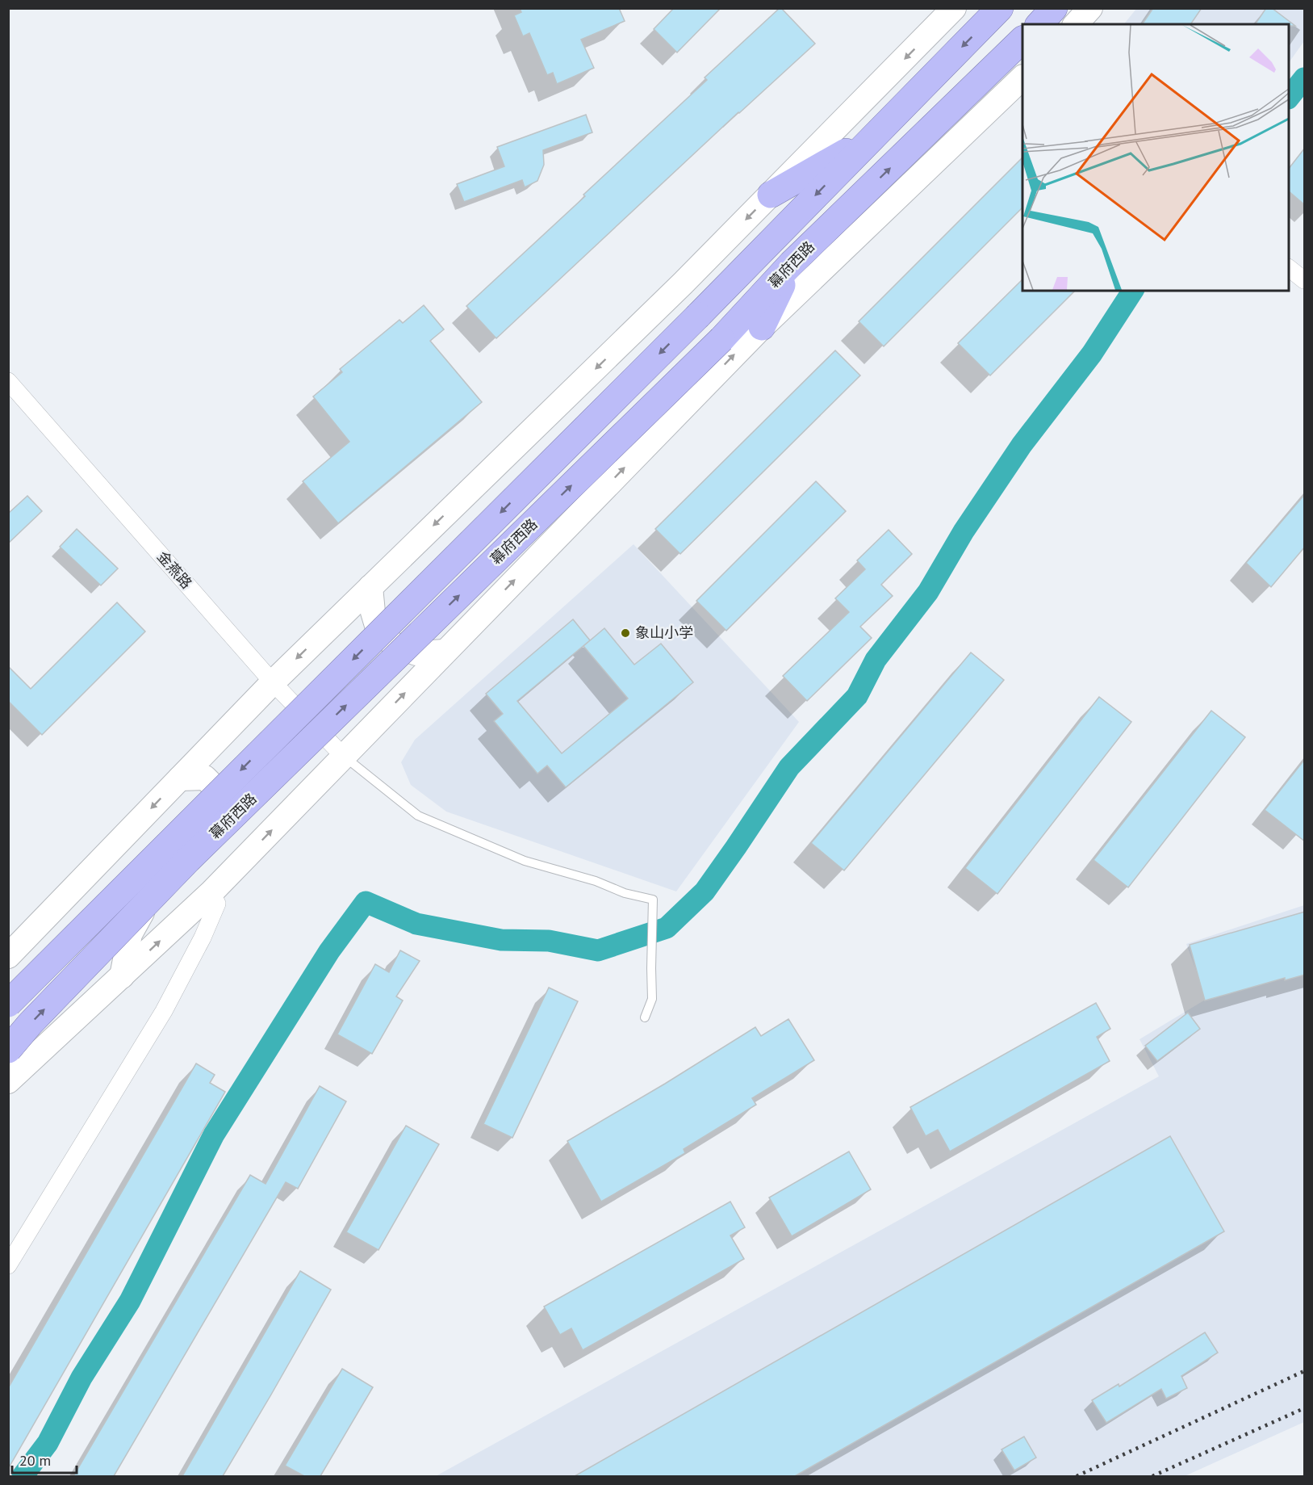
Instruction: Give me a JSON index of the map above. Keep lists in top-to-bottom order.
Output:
{
  "streets": {
    "highway": ["幕府西路"],
    "street": ["金燕路"]
  },
  "crossings": [
    ["幕府西路", "金燕路"]
  ],
  "places": ["象山小学"],
  "scale_bar": "20 m"
}
